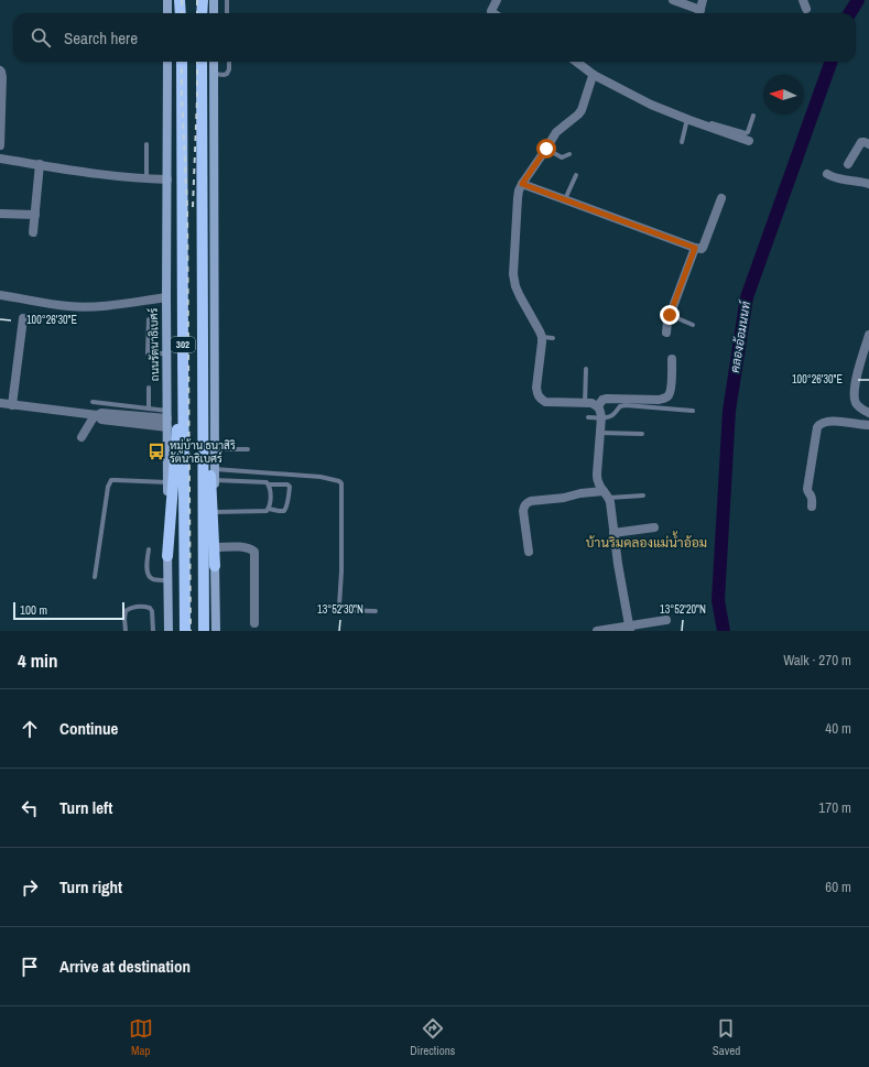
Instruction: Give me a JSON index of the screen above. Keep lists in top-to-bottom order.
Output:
{
  "streets": {
    "main road": ["ถนนรัตนาธิเบศร์", "302"]
  },
  "districts": ["บ้านริมคลองแม่น้ำอ้อม"],
  "water": ["คลองอ้อมนนท์"],
  "places": {
    "bus stop": ["หมู่บ้าน ธนาสิริ รัตนาธิเบศร์"]
  },
  "scale_bar": "100 m",
  "north": "left",
  "page": {
    "search": "Search here",
    "scale": "100 m",
    "heading": ["4 min", "Walk · 270 m"],
    "list": [
      ["Continue", "40 m"],
      ["Turn left", "170 m"],
      ["Turn right", "60 m"],
      "Arrive at destination"
    ],
    "nav": ["Map", "Directions", "Saved"]
  },
  "coordinates": ["100°26'30\"E", "13°52'30\"N", "13°52'20\"N"]
}
